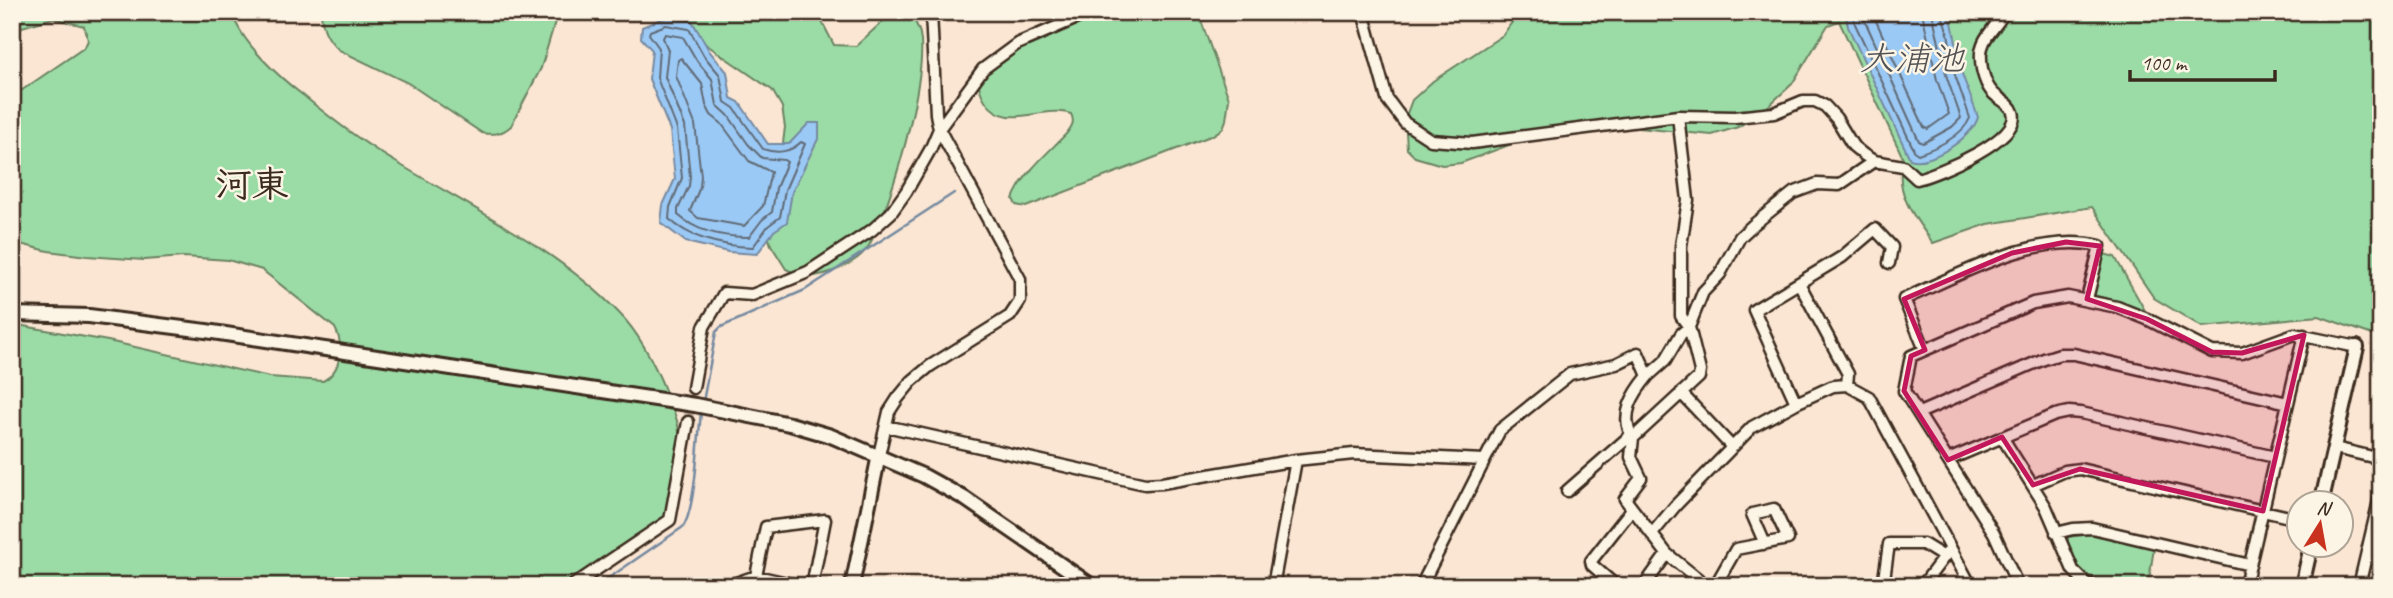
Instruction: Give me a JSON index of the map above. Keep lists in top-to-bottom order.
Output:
{
  "districts": ["河東"],
  "water": ["大浦池"],
  "scale_bar": "100 m",
  "north": "top"
}
